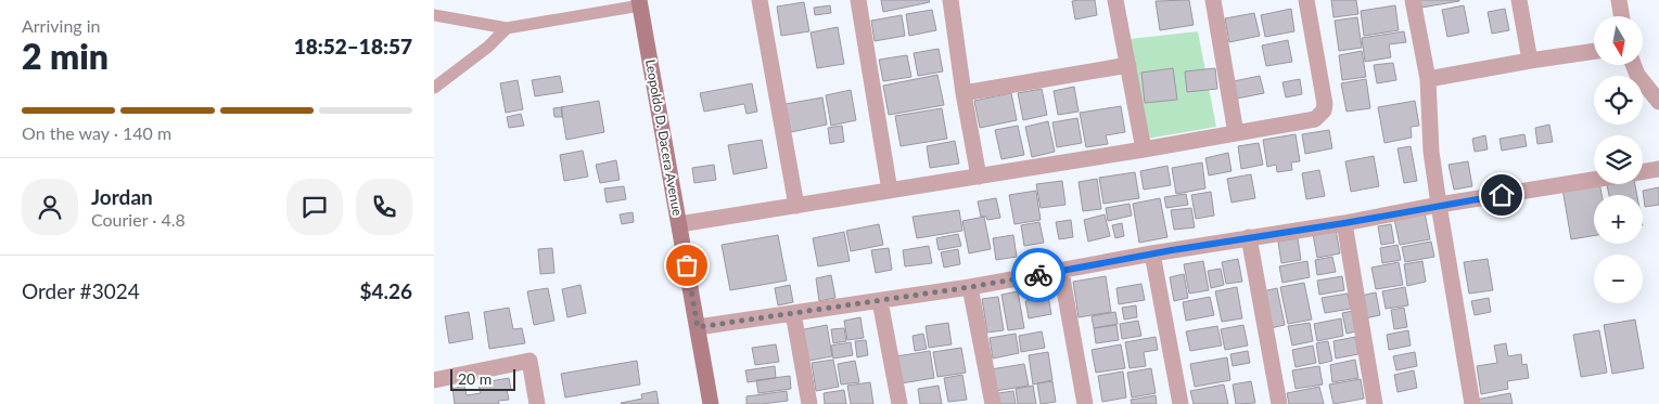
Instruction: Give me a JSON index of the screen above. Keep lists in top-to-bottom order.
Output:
{
  "streets": {
    "main road": ["Leopoldo D. Dacera Avenue"]
  },
  "scale_bar": "20 m",
  "north": "bottom",
  "page": {
    "heading": ["2 min", "Arriving in", "18:52–18:57"],
    "panel": [
      "Jordan",
      "Courier · 4.8",
      "Order #3024",
      "$4.26"
    ],
    "map_buttons": ["+", "−"],
    "bar": "On the way · 140 m",
    "scale": "20 m"
  }
}
